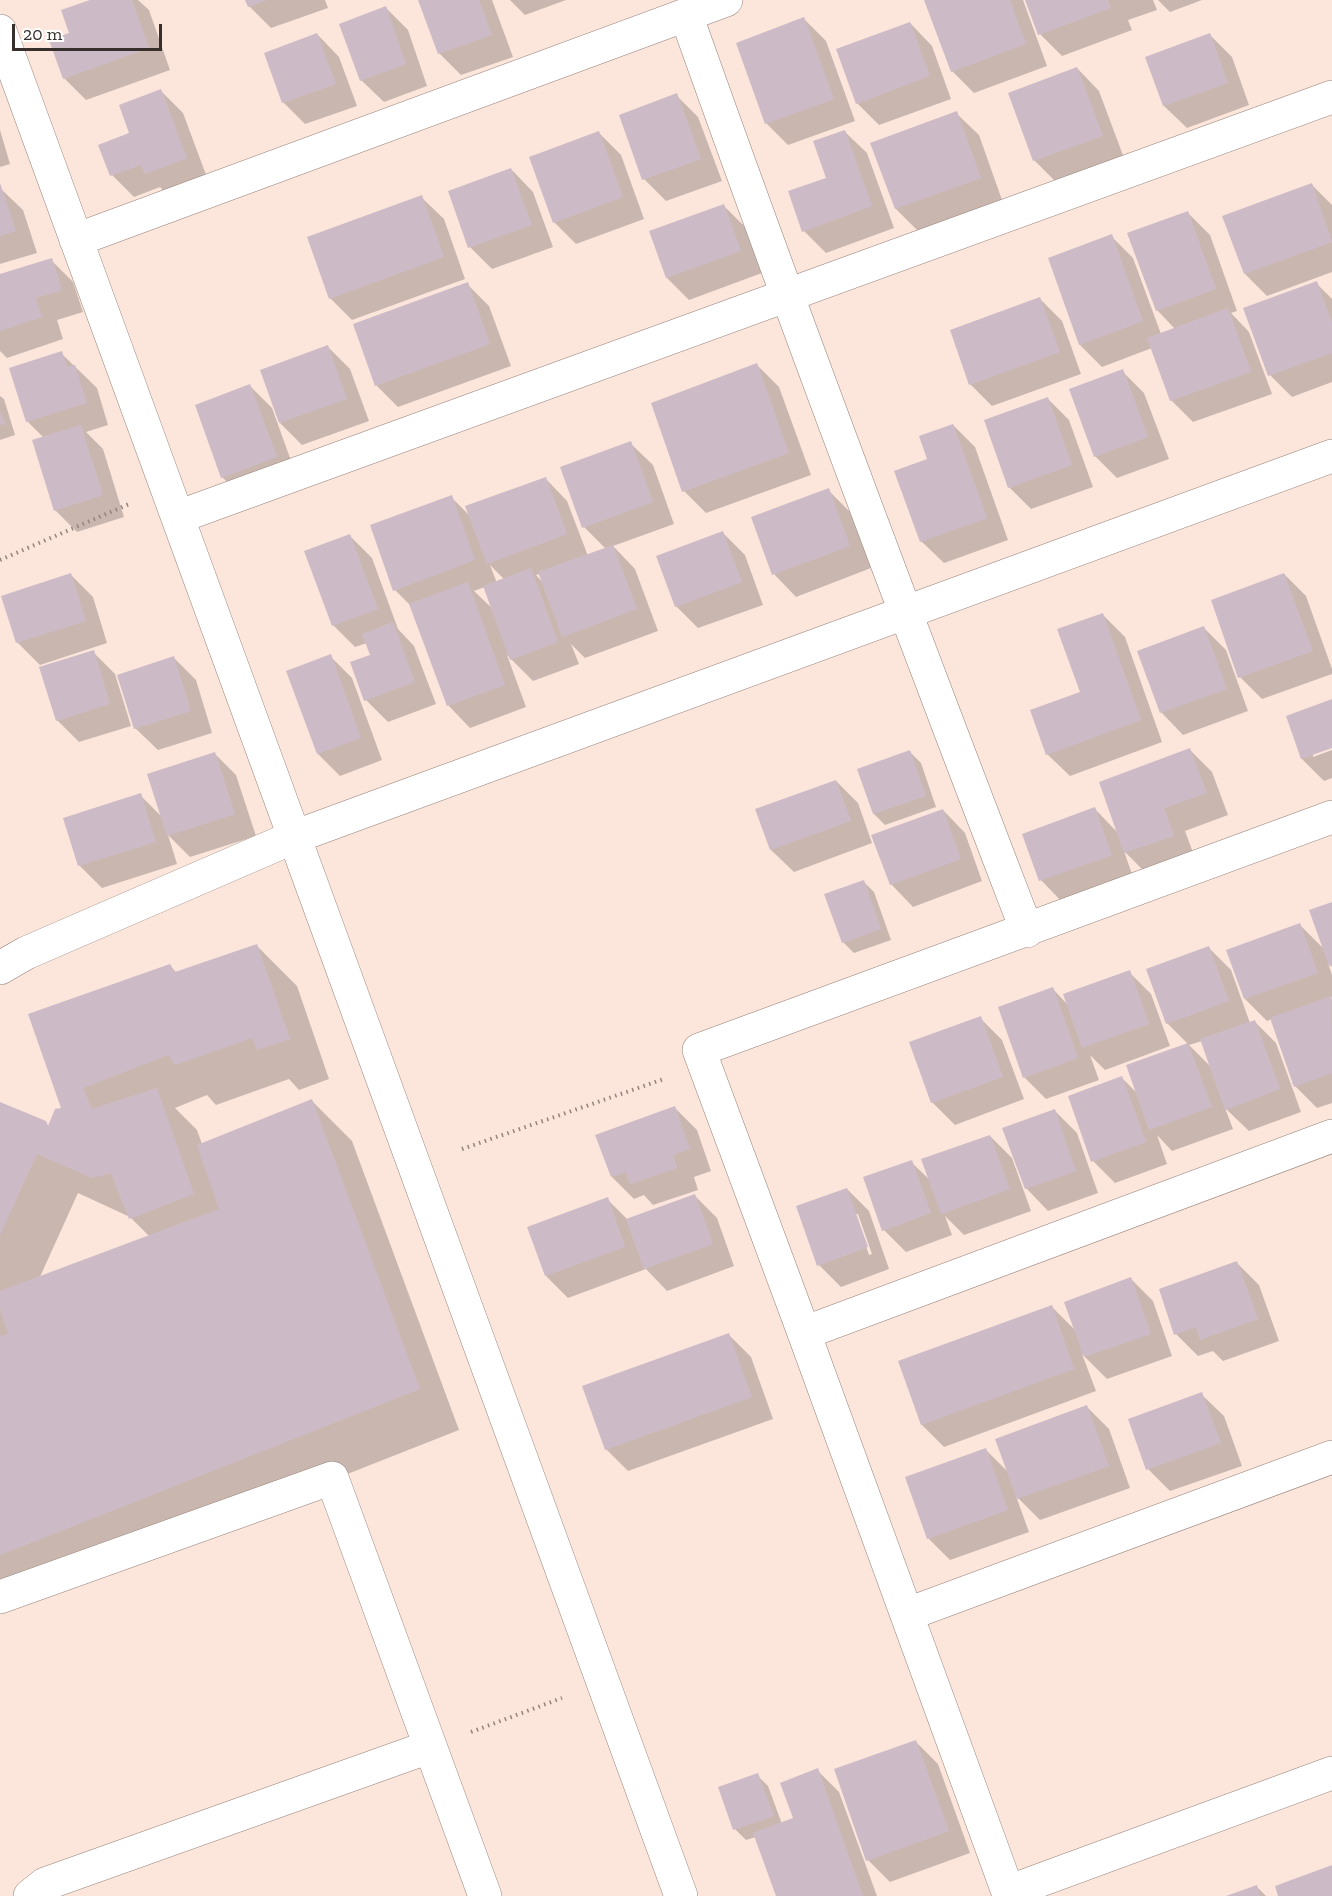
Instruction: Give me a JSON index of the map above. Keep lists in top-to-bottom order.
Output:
{
  "scale_bar": "20 m"
}
